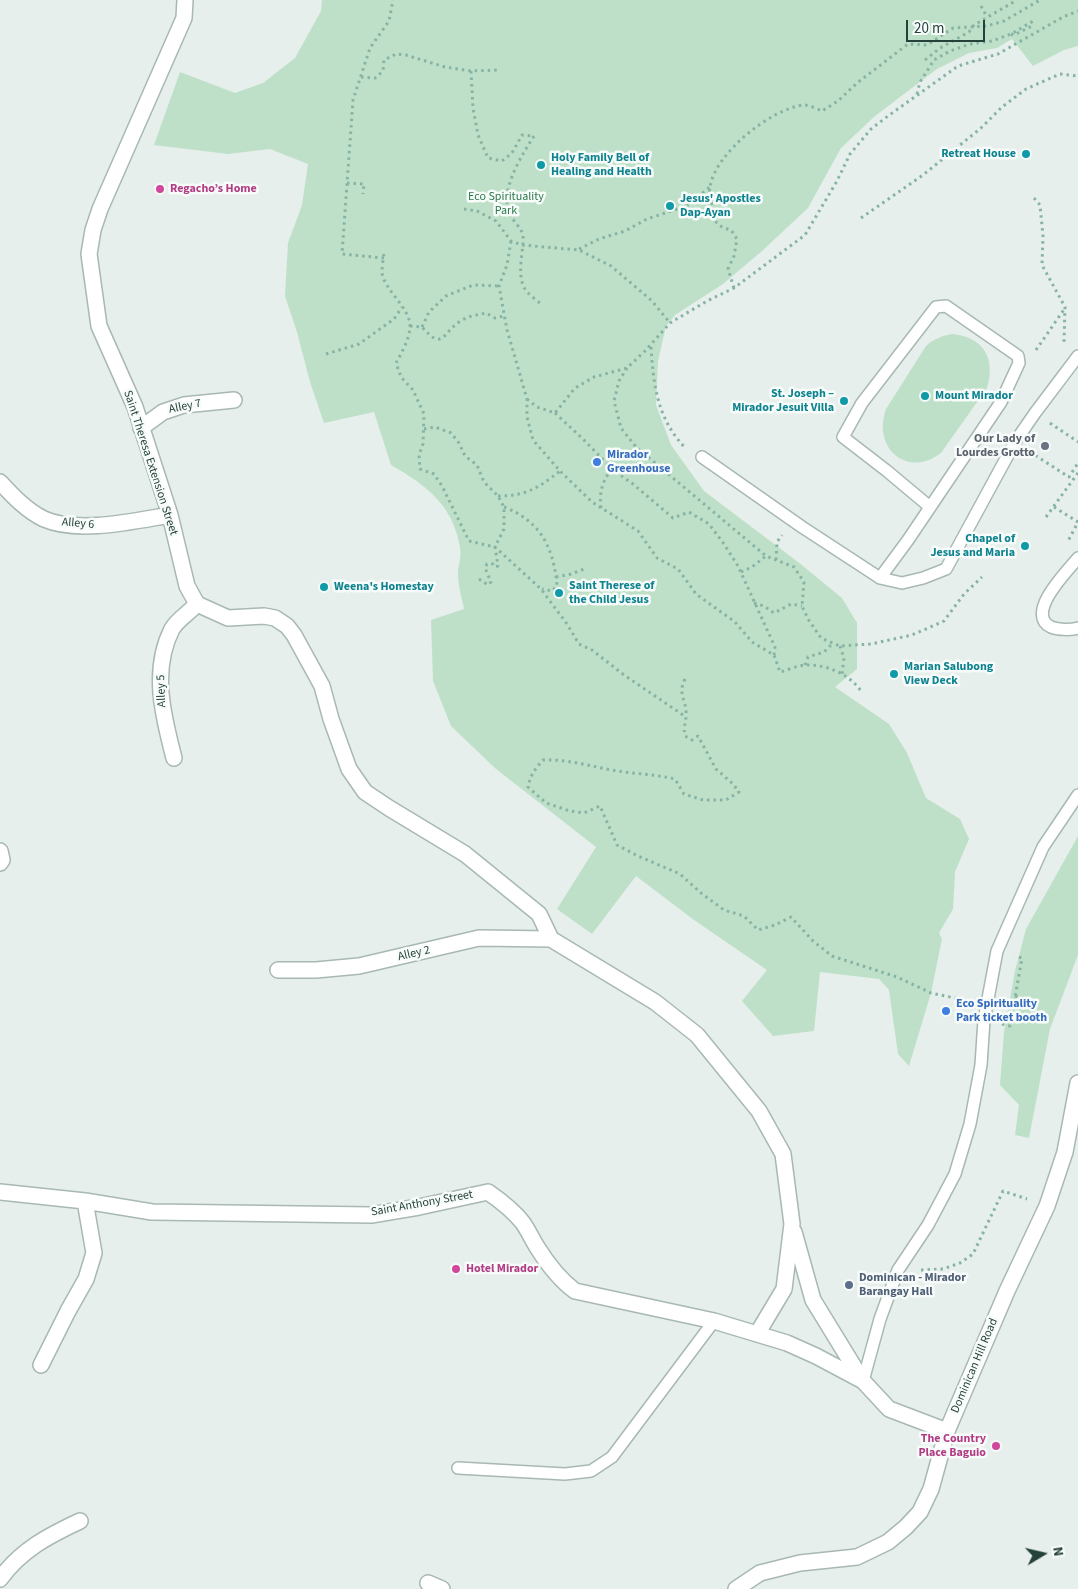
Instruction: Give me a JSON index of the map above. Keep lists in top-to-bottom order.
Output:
{
  "streets": {
    "street": [
      "Alley 7",
      "Saint Theresa Extension Street",
      "Alley 6",
      "Alley 5",
      "Alley 2",
      "Saint Anthony Street",
      "Dominican Hill Road"
    ]
  },
  "crossings": [
    ["Alley 7", "Saint Theresa Extension Street"],
    ["Saint Theresa Extension Street", "Alley 6"],
    ["Saint Theresa Extension Street", "Alley 5"],
    ["Saint Anthony Street", "Dominican Hill Road"]
  ],
  "parks": ["Eco Spirituality Park"],
  "places": [
    "Retreat House",
    "Holy Family Bell of Healing and Health",
    "Regacho’s Home",
    "Jesus' Apostles Dap-Ayan",
    "Mount Mirador",
    "St. Joseph – Mirador Jesuit Villa",
    "Our Lady of Lourdes Grotto",
    "Mirador Greenhouse",
    "Chapel of Jesus and Maria",
    "Weena's Homestay",
    "Saint Therese of the Child Jesus",
    "Marian Salubong View Deck",
    "Eco Spirituality Park ticket booth",
    "Hotel Mirador",
    "Dominican - Mirador Barangay Hall",
    "The Country Place Baguio"
  ],
  "scale_bar": "20 m",
  "north": "right"
}
